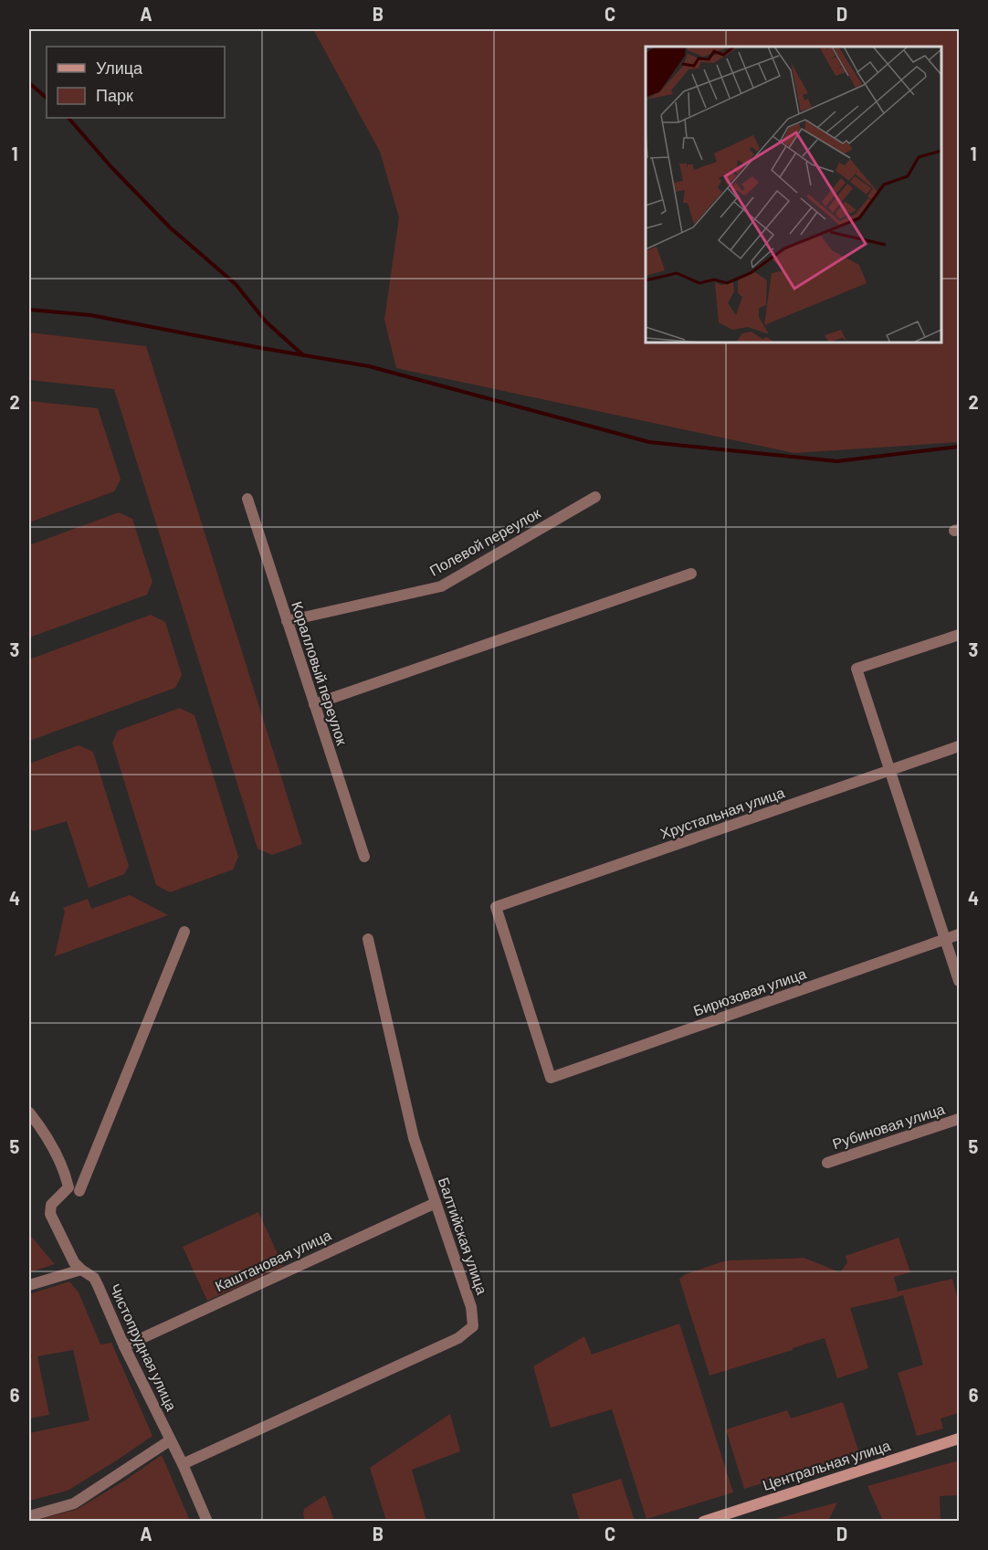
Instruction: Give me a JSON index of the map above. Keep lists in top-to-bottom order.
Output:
{
  "streets": {
    "main road": ["Центральная улица"],
    "street": [
      "Полевой переулок",
      "Коралловый переулок",
      "Хрустальная улица",
      "Бирюзовая улица",
      "Рубиновая улица",
      "Балтийская улица",
      "Каштановая улица",
      "Чистопрудная улица"
    ]
  },
  "crossings": [
    ["Полевой переулок", "Коралловый переулок"],
    ["Хрустальная улица", "Бирюзовая улица"],
    ["Балтийская улица", "Каштановая улица"],
    ["Балтийская улица", "Чистопрудная улица"],
    ["Каштановая улица", "Чистопрудная улица"]
  ],
  "legend": ["Улица", "Парк"],
  "grid": {
    "columns": [
      "A",
      "B",
      "C",
      "D"
    ],
    "rows": [
      "1",
      "2",
      "3",
      "4",
      "5",
      "6"
    ]
  }
}
